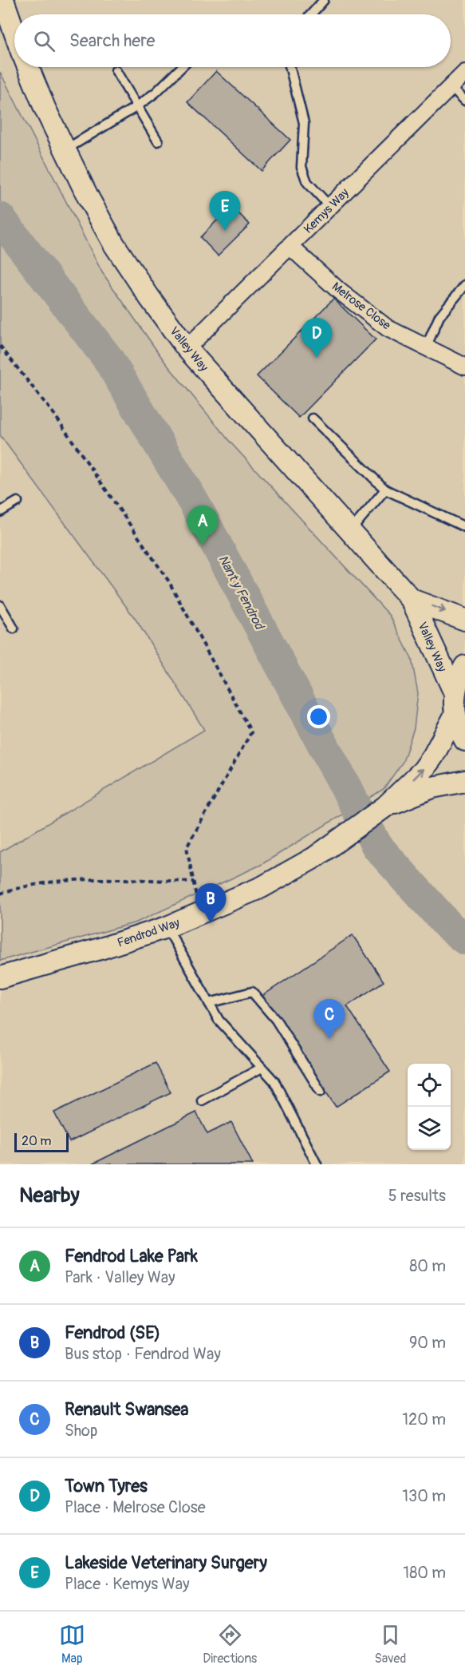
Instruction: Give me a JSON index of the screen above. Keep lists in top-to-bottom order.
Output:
{
  "streets": {
    "street": [
      "Kemys Way",
      "Melrose Close",
      "Valley Way",
      "Fendrod Way"
    ]
  },
  "crossings": [
    ["Kemys Way", "Melrose Close"],
    ["Kemys Way", "Valley Way"]
  ],
  "water": ["Nant y Fendrod"],
  "scale_bar": "20 m",
  "page": {
    "search": "Search here",
    "pins": [
      "E",
      "D",
      "A",
      "B",
      "C"
    ],
    "scale": "20 m",
    "heading": ["Nearby", "5 results"],
    "list": [
      {
        "mark": "A",
        "name": "Fendrod Lake Park",
        "note": "Park · Valley Way",
        "value": "80 m"
      },
      {
        "mark": "B",
        "name": "Fendrod (SE)",
        "note": "Bus stop · Fendrod Way",
        "value": "90 m"
      },
      {
        "mark": "C",
        "name": "Renault Swansea",
        "note": "Shop",
        "value": "120 m"
      },
      {
        "mark": "D",
        "name": "Town Tyres",
        "note": "Place · Melrose Close",
        "value": "130 m"
      },
      {
        "mark": "E",
        "name": "Lakeside Veterinary Surgery",
        "note": "Place · Kemys Way",
        "value": "180 m"
      }
    ],
    "nav": ["Map", "Directions", "Saved"]
  }
}
